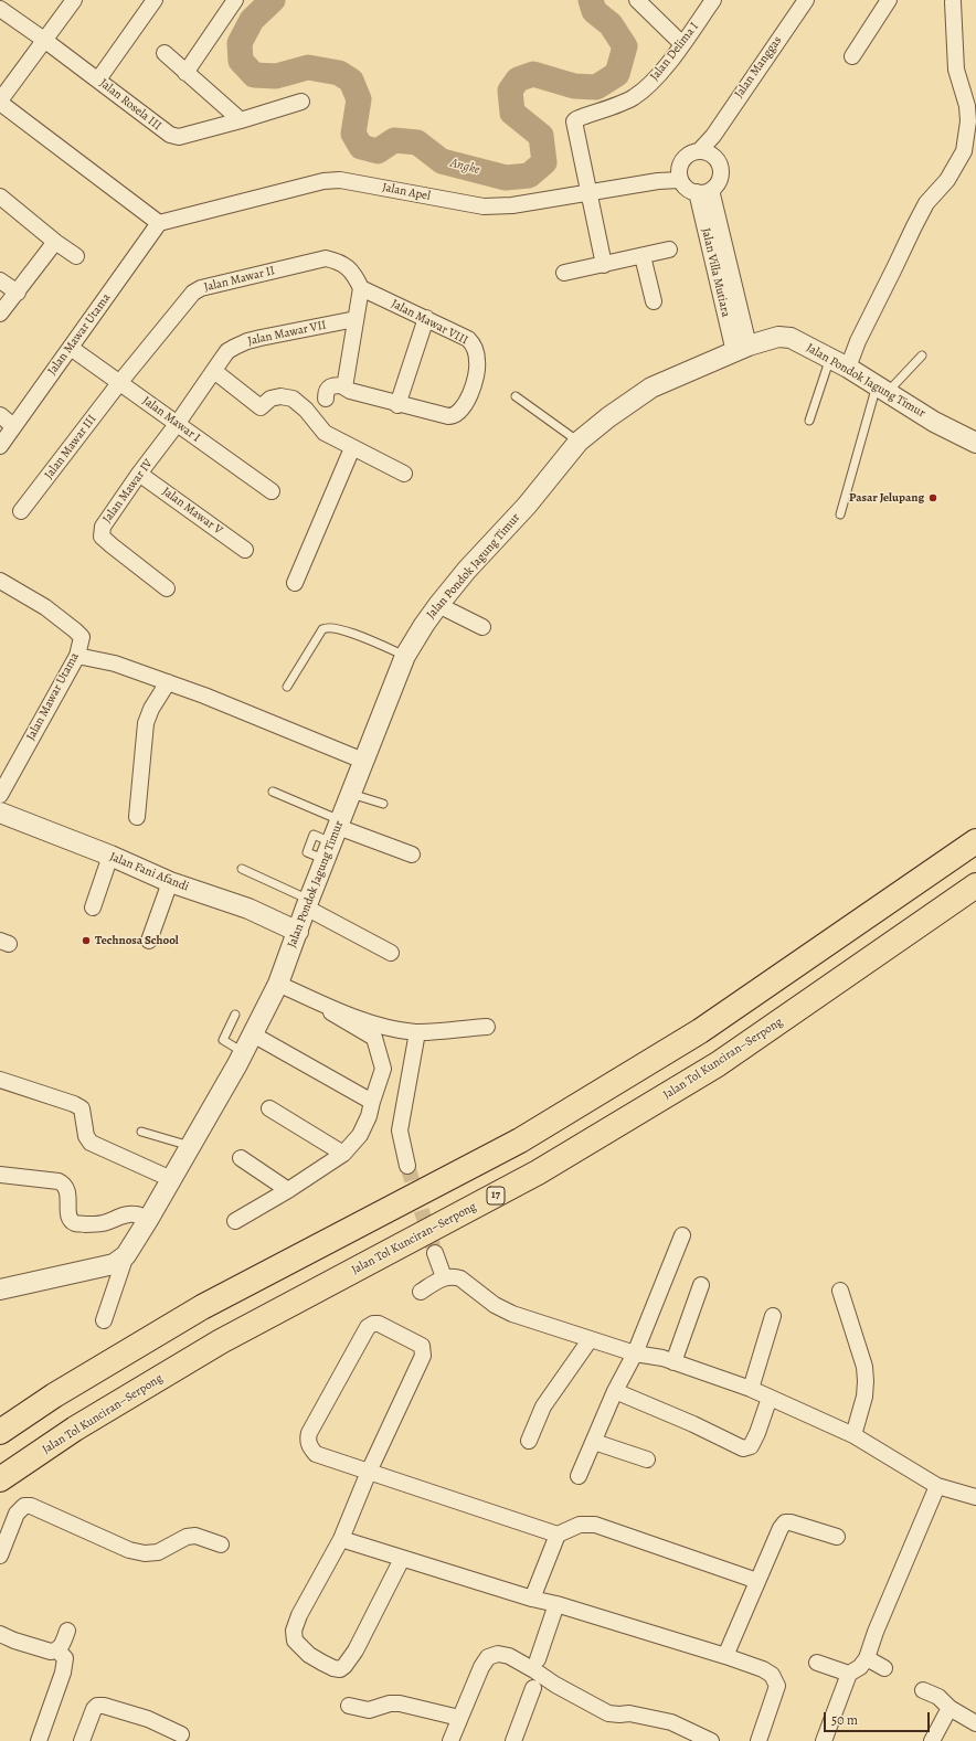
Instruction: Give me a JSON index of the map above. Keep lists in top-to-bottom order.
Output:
{
  "streets": {
    "highway": ["Jalan Tol Kunciran–Serpong", "17"],
    "street": [
      "Jalan Delima I",
      "Jalan Manggas",
      "Jalan Rosela III",
      "Jalan Apel",
      "Jalan Villa Mutiara",
      "Jalan Mawar II",
      "Jalan Mawar VIII",
      "Jalan Mawar VII",
      "Jalan Mawar Utama",
      "Jalan Pondok Jagung Timur",
      "Jalan Mawar I",
      "Jalan Mawar III",
      "Jalan Mawar IV",
      "Jalan Mawar V",
      "Jalan Fani Afandi"
    ]
  },
  "crossings": [
    ["Jalan Delima I", "Jalan Apel"],
    ["Jalan Manggas", "Jalan Apel"],
    ["Jalan Manggas", "Jalan Villa Mutiara"],
    ["Jalan Apel", "Jalan Villa Mutiara"],
    ["Jalan Apel", "Jalan Mawar Utama"],
    ["Jalan Villa Mutiara", "Jalan Pondok Jagung Timur"],
    ["Jalan Mawar II", "Jalan Mawar VIII"],
    ["Jalan Mawar II", "Jalan Mawar I"],
    ["Jalan Mawar II", "Jalan Mawar III"],
    ["Jalan Mawar VII", "Jalan Mawar I"],
    ["Jalan Mawar VII", "Jalan Mawar IV"],
    ["Jalan Mawar Utama", "Jalan Mawar I"],
    ["Jalan Pondok Jagung Timur", "Jalan Fani Afandi"],
    ["Jalan Mawar I", "Jalan Mawar III"],
    ["Jalan Mawar I", "Jalan Mawar IV"],
    ["Jalan Mawar IV", "Jalan Mawar V"]
  ],
  "water": ["Angke"],
  "places": ["Pasar Jelupang", "Technosa School"],
  "scale_bar": "50 m"
}
